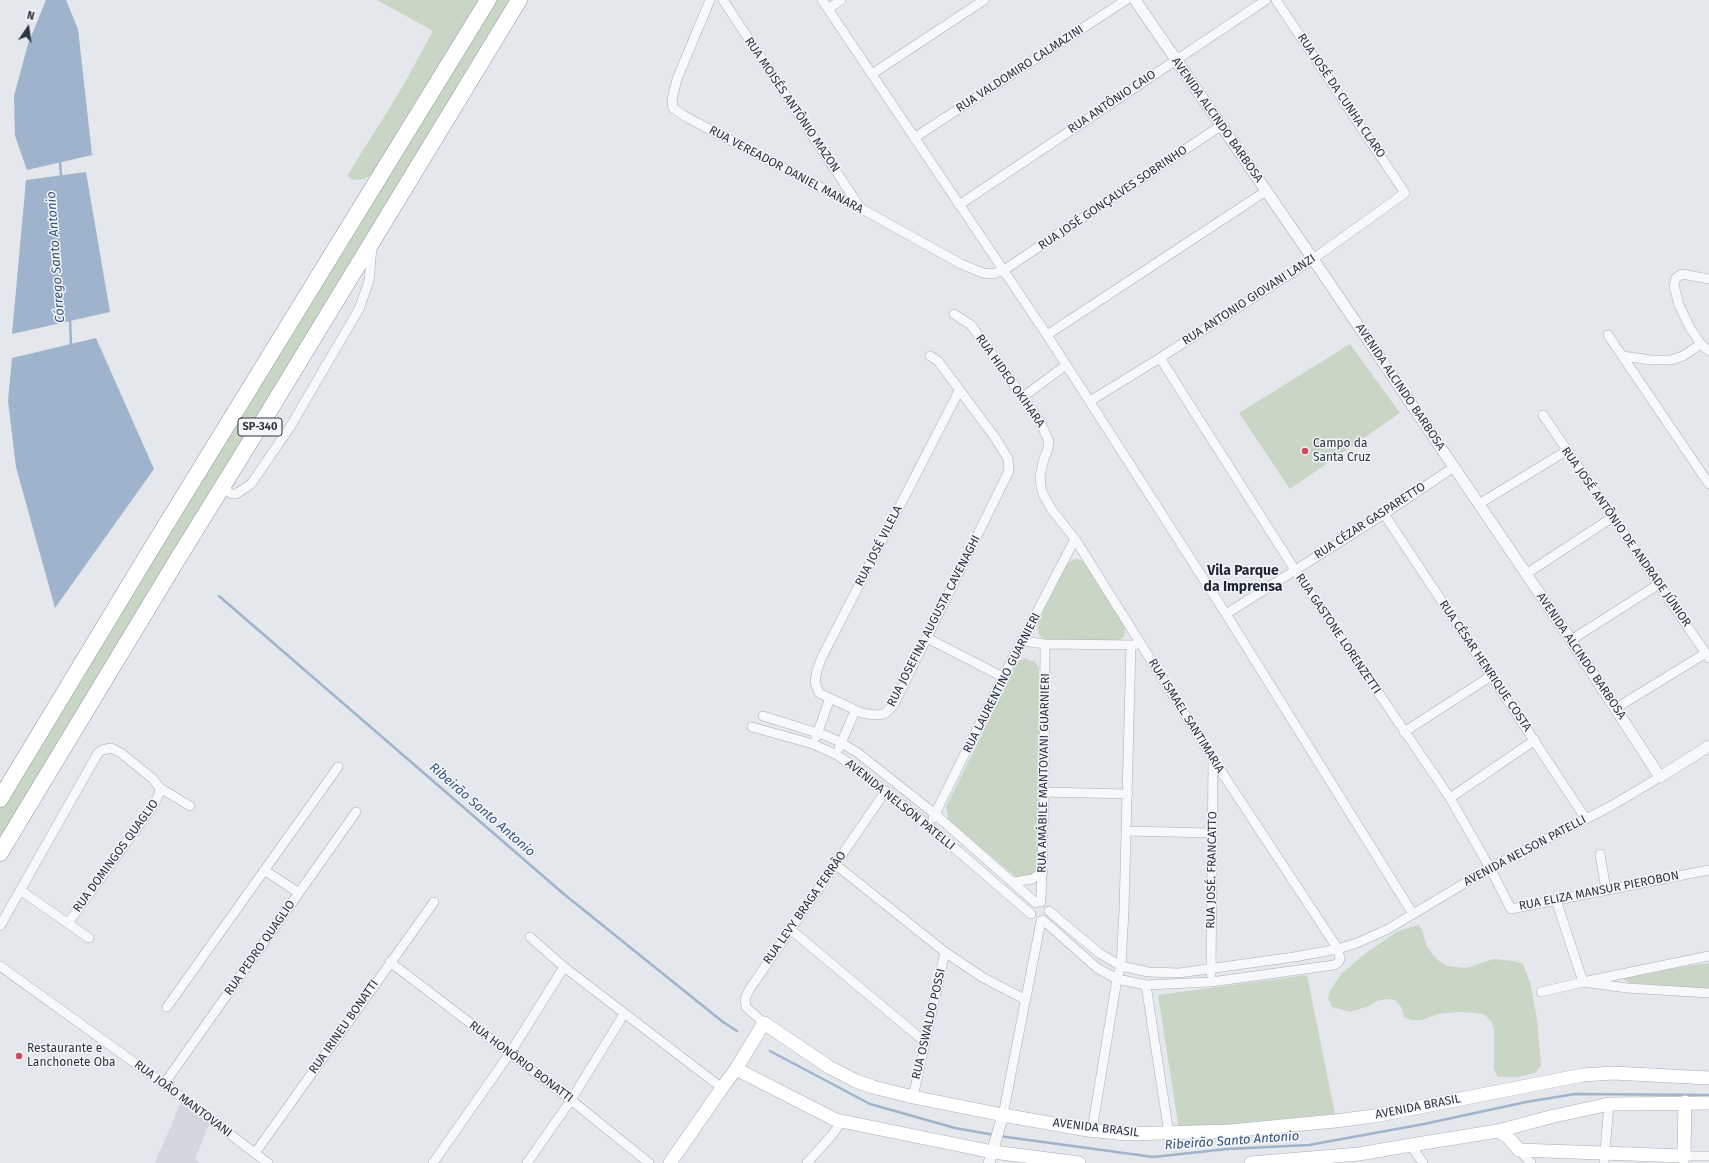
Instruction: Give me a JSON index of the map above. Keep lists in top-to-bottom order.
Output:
{
  "streets": {
    "highway": ["SP-340"],
    "main road": ["AVENIDA BRASIL"],
    "street": [
      "RUA VALDOMIRO CALMAZINI",
      "RUA JOSÉ DA CUNHA CLARO",
      "RUA ANTÔNIO CAIO",
      "RUA MOISÉS ANTÔNIO MAZON",
      "AVENIDA ALCINDO BARBOSA",
      "RUA VEREADOR DANIEL MANARA",
      "RUA JOSÉ GONÇALVES SOBRINHO",
      "RUA ANTONIO GIOVANI LANZI",
      "RUA HIDEO OKIHARA",
      "RUA CÉZAR GASPARETTO",
      "RUA JOSÉ ANTÔNIO DE ANDRADE JÚNIOR",
      "RUA JOSÉ VILELA",
      "RUA JOSEFINA AUGUSTA CAVENAGHI",
      "RUA GASTONE LORENZETTI",
      "RUA CÉSAR HENRIQUE COSTA",
      "RUA LAURENTINO GUARNIERI",
      "RUA ISMAEL SANTIMARIA",
      "RUA AMÁBILE MANTOVANI GUARNIERI",
      "AVENIDA NELSON PATELLI",
      "RUA DOMINGOS QUAGLIO",
      "RUA JOSÉ. FRANCATTO",
      "RUA ELIZA MANSUR PIEROBON",
      "RUA LEVY BRAGA FERRÃO",
      "RUA PEDRO QUAGLIO",
      "RUA OSWALDO POSSI",
      "RUA IRINEU BONATTI",
      "RUA HONÓRIO BONATTI",
      "RUA JOÃO MANTOVANI"
    ]
  },
  "crossings": [
    ["RUA JOSÉ DA CUNHA CLARO", "RUA ANTONIO GIOVANI LANZI"],
    ["RUA ANTÔNIO CAIO", "AVENIDA ALCINDO BARBOSA"],
    ["RUA MOISÉS ANTÔNIO MAZON", "RUA VEREADOR DANIEL MANARA"],
    ["AVENIDA ALCINDO BARBOSA", "RUA JOSÉ GONÇALVES SOBRINHO"],
    ["AVENIDA ALCINDO BARBOSA", "RUA ANTONIO GIOVANI LANZI"],
    ["AVENIDA ALCINDO BARBOSA", "RUA CÉZAR GASPARETTO"],
    ["AVENIDA ALCINDO BARBOSA", "AVENIDA NELSON PATELLI"],
    ["RUA VEREADOR DANIEL MANARA", "RUA JOSÉ GONÇALVES SOBRINHO"],
    ["RUA ANTONIO GIOVANI LANZI", "RUA GASTONE LORENZETTI"],
    ["RUA HIDEO OKIHARA", "RUA ISMAEL SANTIMARIA"],
    ["RUA CÉZAR GASPARETTO", "RUA GASTONE LORENZETTI"],
    ["RUA CÉZAR GASPARETTO", "RUA CÉSAR HENRIQUE COSTA"],
    ["RUA JOSÉ VILELA", "RUA JOSEFINA AUGUSTA CAVENAGHI"],
    ["RUA GASTONE LORENZETTI", "AVENIDA NELSON PATELLI"],
    ["RUA GASTONE LORENZETTI", "RUA ELIZA MANSUR PIEROBON"],
    ["RUA CÉSAR HENRIQUE COSTA", "AVENIDA NELSON PATELLI"],
    ["RUA LAURENTINO GUARNIERI", "RUA ISMAEL SANTIMARIA"],
    ["RUA LAURENTINO GUARNIERI", "AVENIDA NELSON PATELLI"],
    ["RUA ISMAEL SANTIMARIA", "AVENIDA NELSON PATELLI"],
    ["RUA ISMAEL SANTIMARIA", "RUA JOSÉ. FRANCATTO"],
    ["RUA AMÁBILE MANTOVANI GUARNIERI", "AVENIDA NELSON PATELLI"],
    ["AVENIDA NELSON PATELLI", "RUA JOSÉ. FRANCATTO"],
    ["AVENIDA NELSON PATELLI", "RUA ELIZA MANSUR PIEROBON"],
    ["AVENIDA NELSON PATELLI", "RUA LEVY BRAGA FERRÃO"],
    ["RUA LEVY BRAGA FERRÃO", "AVENIDA BRASIL"],
    ["RUA PEDRO QUAGLIO", "RUA JOÃO MANTOVANI"],
    ["RUA OSWALDO POSSI", "AVENIDA BRASIL"],
    ["RUA IRINEU BONATTI", "RUA HONÓRIO BONATTI"],
    ["RUA IRINEU BONATTI", "RUA JOÃO MANTOVANI"]
  ],
  "districts": ["Vila Parque da Imprensa"],
  "water": ["Córrego Santo Antonio", "Ribeirão Santo Antonio"],
  "places": ["Campo da Santa Cruz", "Restaurante e Lanchonete Oba"],
  "north": "top"
}
